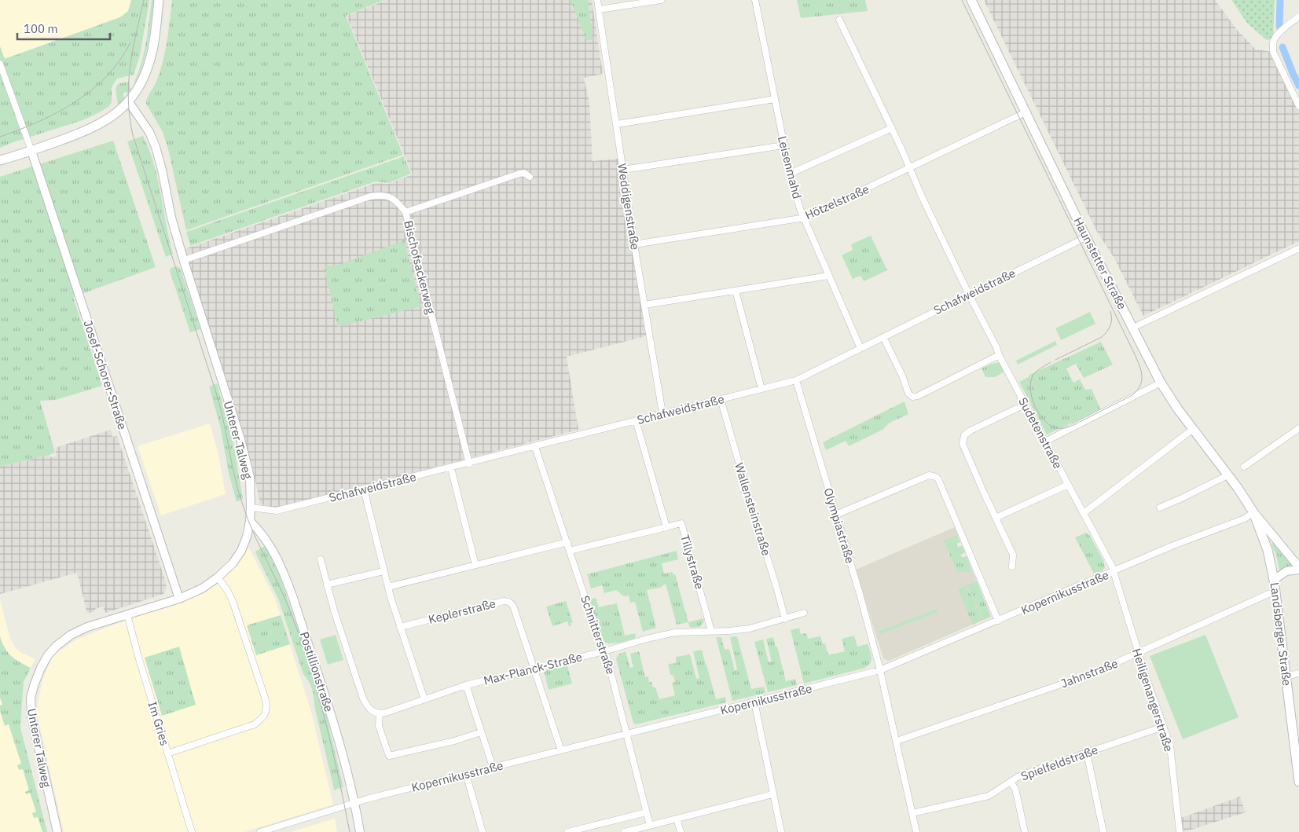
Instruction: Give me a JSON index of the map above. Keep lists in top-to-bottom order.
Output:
{
  "streets": {
    "main road": ["Haunstetter Straße", "Landsberger Straße"],
    "street": [
      "Leisenmahd",
      "Hötzelstraße",
      "Weddigenstraße",
      "Bischofsackerweg",
      "Schafweidstraße",
      "Josef-Schorer-Straße",
      "Sudetenstraße",
      "Unterer Talweg",
      "Wallensteinstraße",
      "Olympiastraße",
      "Tillystraße",
      "Kopernikusstraße",
      "Keplerstraße",
      "Schnitterstraße",
      "Max-Planck-Straße",
      "Postillionstraße",
      "Jahnstraße",
      "Heiligenangerstraße",
      "Im Gries",
      "Spielfeldstraße"
    ]
  },
  "crossings": [
    ["Leisenmahd", "Hötzelstraße"],
    ["Leisenmahd", "Schafweidstraße"],
    ["Hötzelstraße", "Weddigenstraße"],
    ["Hötzelstraße", "Haunstetter Straße"],
    ["Hötzelstraße", "Sudetenstraße"],
    ["Weddigenstraße", "Schafweidstraße"],
    ["Haunstetter Straße", "Schafweidstraße"],
    ["Haunstetter Straße", "Kopernikusstraße"],
    ["Haunstetter Straße", "Landsberger Straße"],
    ["Bischofsackerweg", "Schafweidstraße"],
    ["Bischofsackerweg", "Unterer Talweg"],
    ["Schafweidstraße", "Sudetenstraße"],
    ["Schafweidstraße", "Unterer Talweg"],
    ["Schafweidstraße", "Wallensteinstraße"],
    ["Schafweidstraße", "Olympiastraße"],
    ["Schafweidstraße", "Tillystraße"],
    ["Schafweidstraße", "Schnitterstraße"],
    ["Josef-Schorer-Straße", "Unterer Talweg"],
    ["Sudetenstraße", "Kopernikusstraße"],
    ["Sudetenstraße", "Heiligenangerstraße"],
    ["Unterer Talweg", "Postillionstraße"],
    ["Unterer Talweg", "Im Gries"],
    ["Wallensteinstraße", "Max-Planck-Straße"],
    ["Olympiastraße", "Kopernikusstraße"],
    ["Olympiastraße", "Jahnstraße"],
    ["Olympiastraße", "Spielfeldstraße"],
    ["Tillystraße", "Max-Planck-Straße"],
    ["Kopernikusstraße", "Keplerstraße"],
    ["Kopernikusstraße", "Landsberger Straße"],
    ["Kopernikusstraße", "Schnitterstraße"],
    ["Kopernikusstraße", "Postillionstraße"],
    ["Kopernikusstraße", "Heiligenangerstraße"],
    ["Keplerstraße", "Max-Planck-Straße"],
    ["Landsberger Straße", "Jahnstraße"],
    ["Schnitterstraße", "Max-Planck-Straße"],
    ["Jahnstraße", "Heiligenangerstraße"],
    ["Heiligenangerstraße", "Spielfeldstraße"]
  ],
  "scale_bar": "100 m"
}
